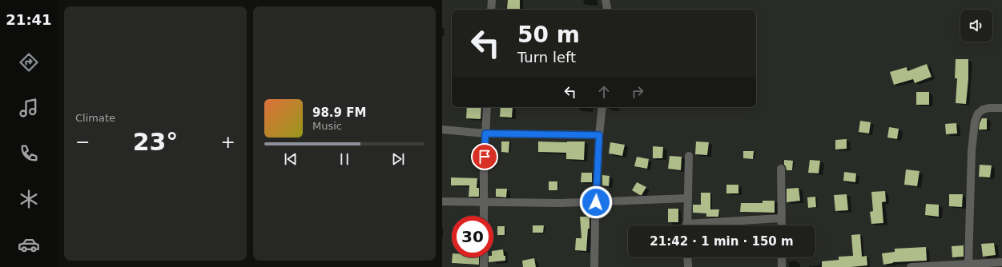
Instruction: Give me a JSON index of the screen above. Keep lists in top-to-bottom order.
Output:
{
  "page": {
    "tabs": "21:41",
    "tile": "Climate",
    "turn": ["50 m", "Turn left"],
    "song": ["98.9 FM", "Music"],
    "heat": ["−", "23°", "+"],
    "limit": "30",
    "trip": "21:42 · 1 min · 150 m"
  }
}
